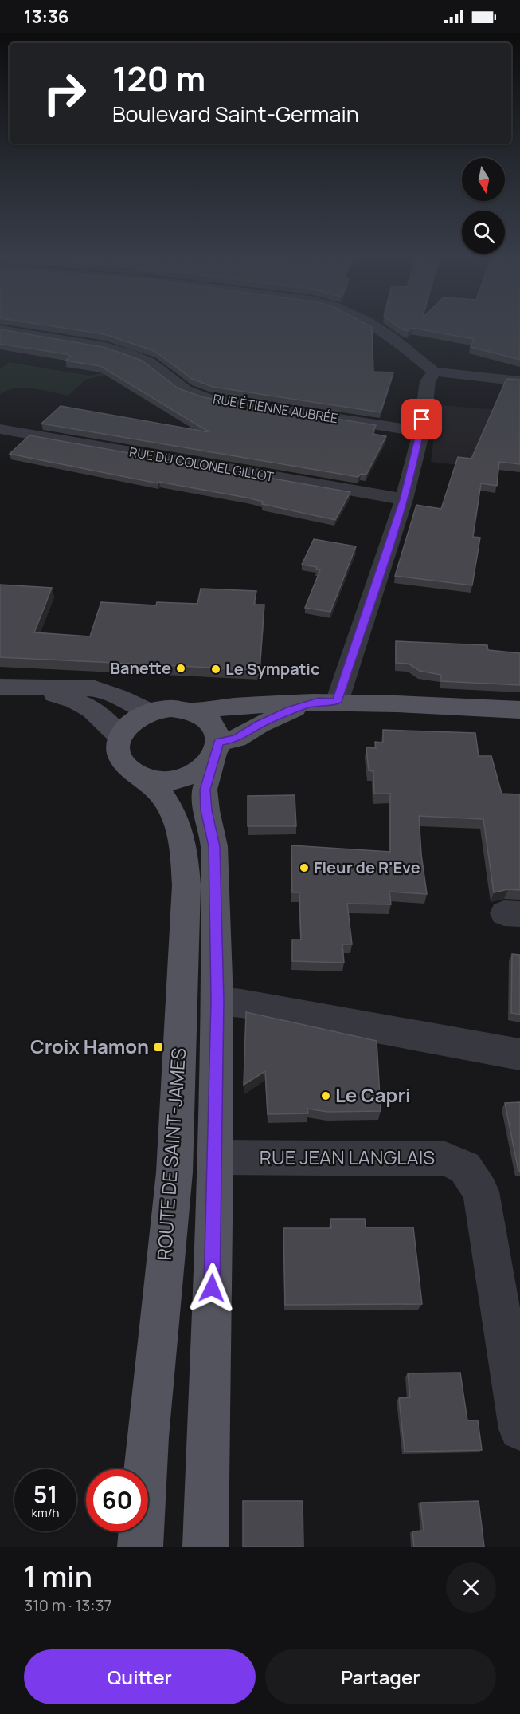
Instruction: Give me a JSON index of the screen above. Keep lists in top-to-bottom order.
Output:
{
  "streets": {
    "main road": ["ROUTE DE SAINT-JAMES"],
    "street": ["RUE ÉTIENNE AUBRÉE", "RUE DU COLONEL GILLOT", "RUE JEAN LANGLAIS"]
  },
  "places": {
    "other": [
      "Banette",
      "Le Sympatic",
      "Fleur de R'Eve",
      "Le Capri"
    ],
    "transit": ["Croix Hamon"]
  },
  "north": "bottom",
  "page": {
    "status": "13:36",
    "turn": ["120 m", "Boulevard Saint-Germain"],
    "speed": "51 km/h",
    "limit": "60",
    "heading": ["1 min", "310 m · 13:37"],
    "buttons": ["Quitter", "Partager"]
  }
}
